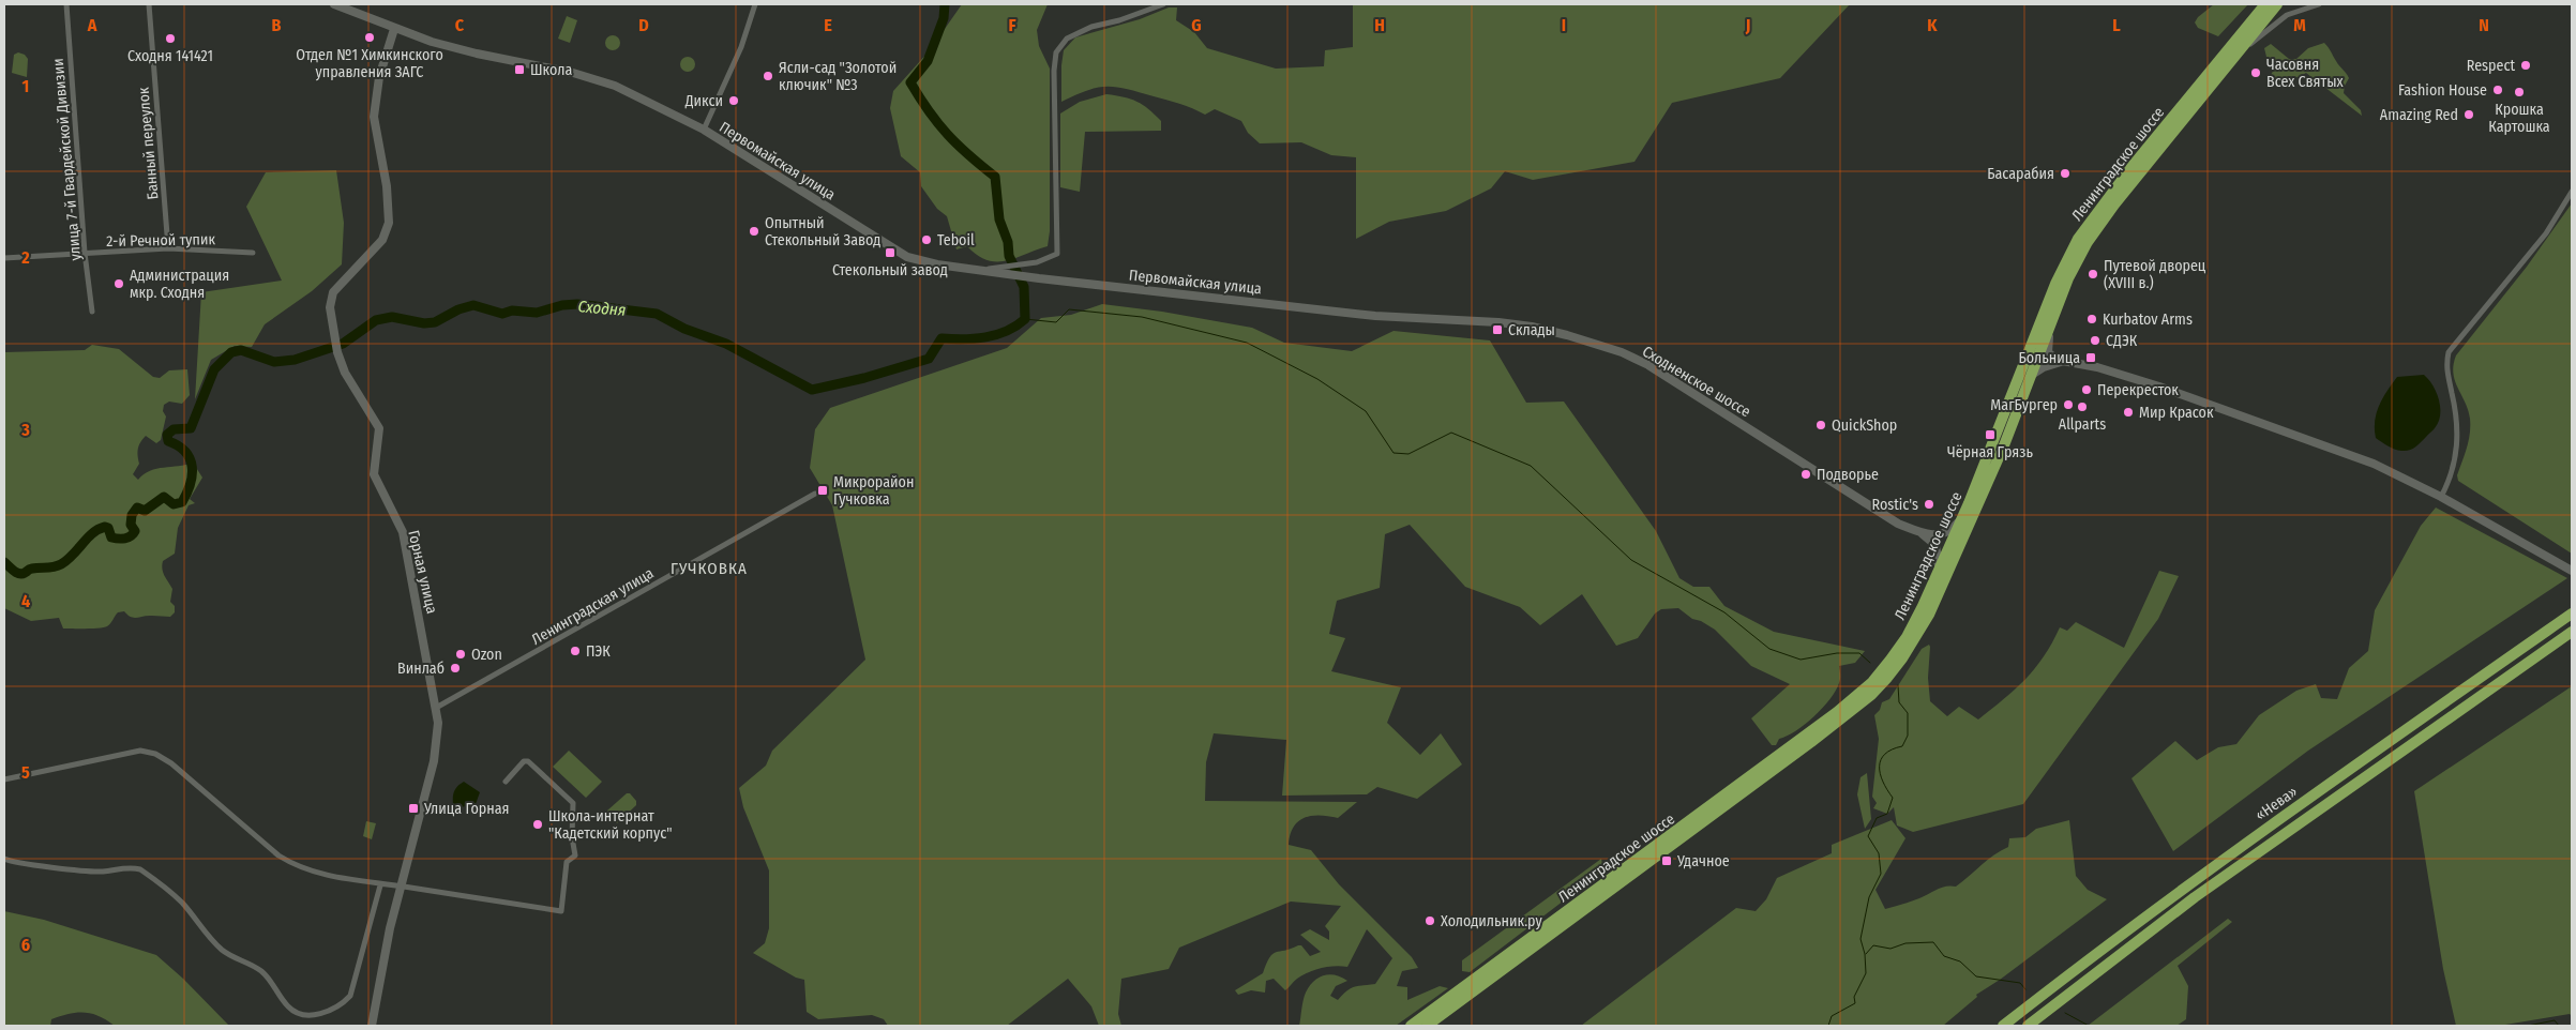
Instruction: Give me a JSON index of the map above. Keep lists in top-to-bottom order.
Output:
{
  "streets": {
    "highway": ["Ленинградское шоссе", "«Нева»"],
    "main road": ["Первомайская улица", "Сходненское шоссе", "Горная улица"],
    "street": [
      "Банный переулок",
      "улица 7-й Гвардейской Дивизии",
      "2-й Речной тупик",
      "Ленинградская улица"
    ]
  },
  "crossings": [
    ["Банный переулок", "2-й Речной тупик"],
    ["улица 7-й Гвардейской Дивизии", "2-й Речной тупик"],
    ["Первомайская улица", "Сходненское шоссе"],
    ["Первомайская улица", "Горная улица"],
    ["Ленинградское шоссе", "Сходненское шоссе"],
    ["Горная улица", "Ленинградская улица"]
  ],
  "districts": ["ГУЧКОВКА"],
  "water": ["Сходня"],
  "places": {
    "other": [
      "Отдел №1 Химкинского управления ЗАГС",
      "Сходня 141421",
      "Respect",
      "Часовня Всех Святых",
      "Ясли-сад \"Золотой ключик\" №3",
      "Fashion House",
      "Крошка Картошка",
      "Дикси",
      "Amazing Red",
      "Басарабия",
      "Опытный Стекольный Завод",
      "Teboil",
      "Путевой дворец (XVIII в.)",
      "Администрация мкр. Сходня",
      "Kurbatov Arms",
      "СДЭК",
      "Перекресток",
      "МагБургер",
      "Allparts",
      "Мир Красок",
      "QuickShop",
      "Подворье",
      "Rostic's",
      "ПЭК",
      "Ozon",
      "Винлаб",
      "Школа-интернат \"Кадетский корпус\"",
      "Холодильник.ру"
    ],
    "transit": [
      "Школа",
      "Стекольный завод",
      "Склады",
      "Больница",
      "Чёрная Грязь",
      "Микрорайон Гучковка",
      "Улица Горная",
      "Удачное"
    ]
  },
  "grid": {
    "columns": [
      "A",
      "B",
      "C",
      "D",
      "E",
      "F",
      "G",
      "H",
      "I",
      "J",
      "K",
      "L",
      "M",
      "N"
    ],
    "rows": [
      "1",
      "2",
      "3",
      "4",
      "5",
      "6"
    ]
  }
}
